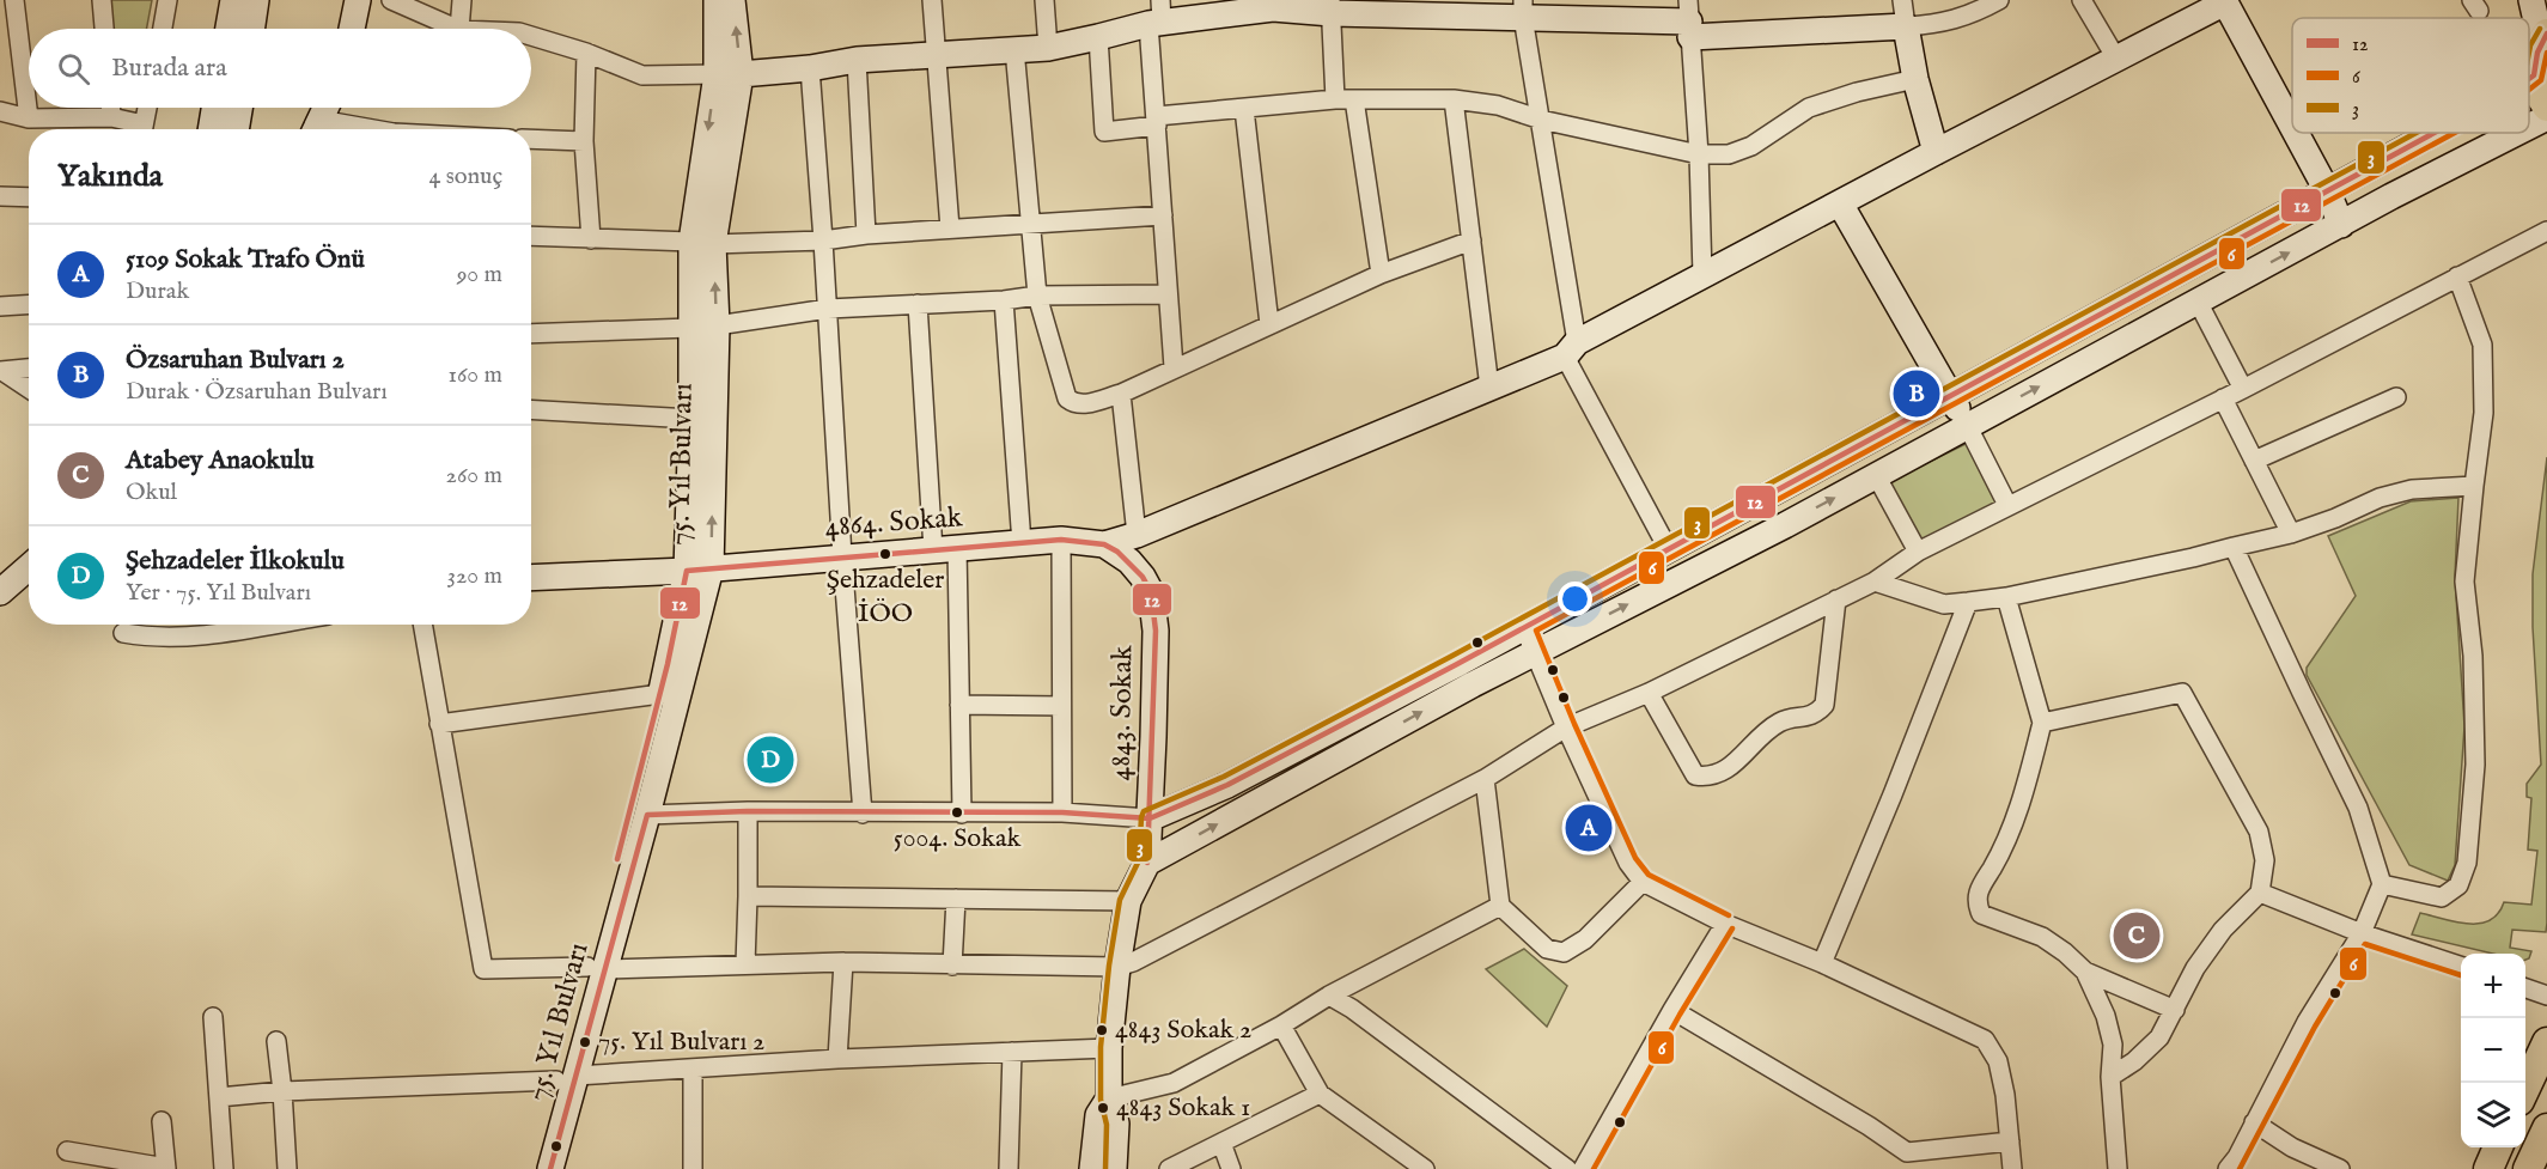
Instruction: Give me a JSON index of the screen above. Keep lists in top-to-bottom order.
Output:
{
  "streets": {
    "street": ["75. Yıl Bulvarı", "4864. Sokak", "4843. Sokak"]
  },
  "crossings": [
    ["75. Yıl Bulvarı", "4864. Sokak"],
    ["4864. Sokak", "4843. Sokak"]
  ],
  "places": [
    "Şehzadeler İÖO",
    "5004. Sokak",
    "4843 Sokak 2",
    "75. Yıl Bulvarı 2",
    "4843 Sokak 1"
  ],
  "lines": ["transit line 3", "transit line 12", "transit line 6"],
  "legend": ["12", "6", "3"],
  "page": {
    "search": "Burada ara",
    "heading": ["Yakında", "4 sonuç"],
    "list": [
      {
        "mark": "A",
        "name": "5109 Sokak Trafo Önü",
        "note": "Durak",
        "value": "90 m"
      },
      {
        "mark": "B",
        "name": "Özsaruhan Bulvarı 2",
        "note": "Durak · Özsaruhan Bulvarı",
        "value": "160 m"
      },
      {
        "mark": "C",
        "name": "Atabey Anaokulu",
        "note": "Okul",
        "value": "260 m"
      },
      {
        "mark": "D",
        "name": "Şehzadeler İlkokulu",
        "note": "Yer · 75. Yıl Bulvarı",
        "value": "320 m"
      }
    ],
    "pins": [
      "B",
      "D",
      "A",
      "C"
    ],
    "map_buttons": ["+", "−"]
  }
}
